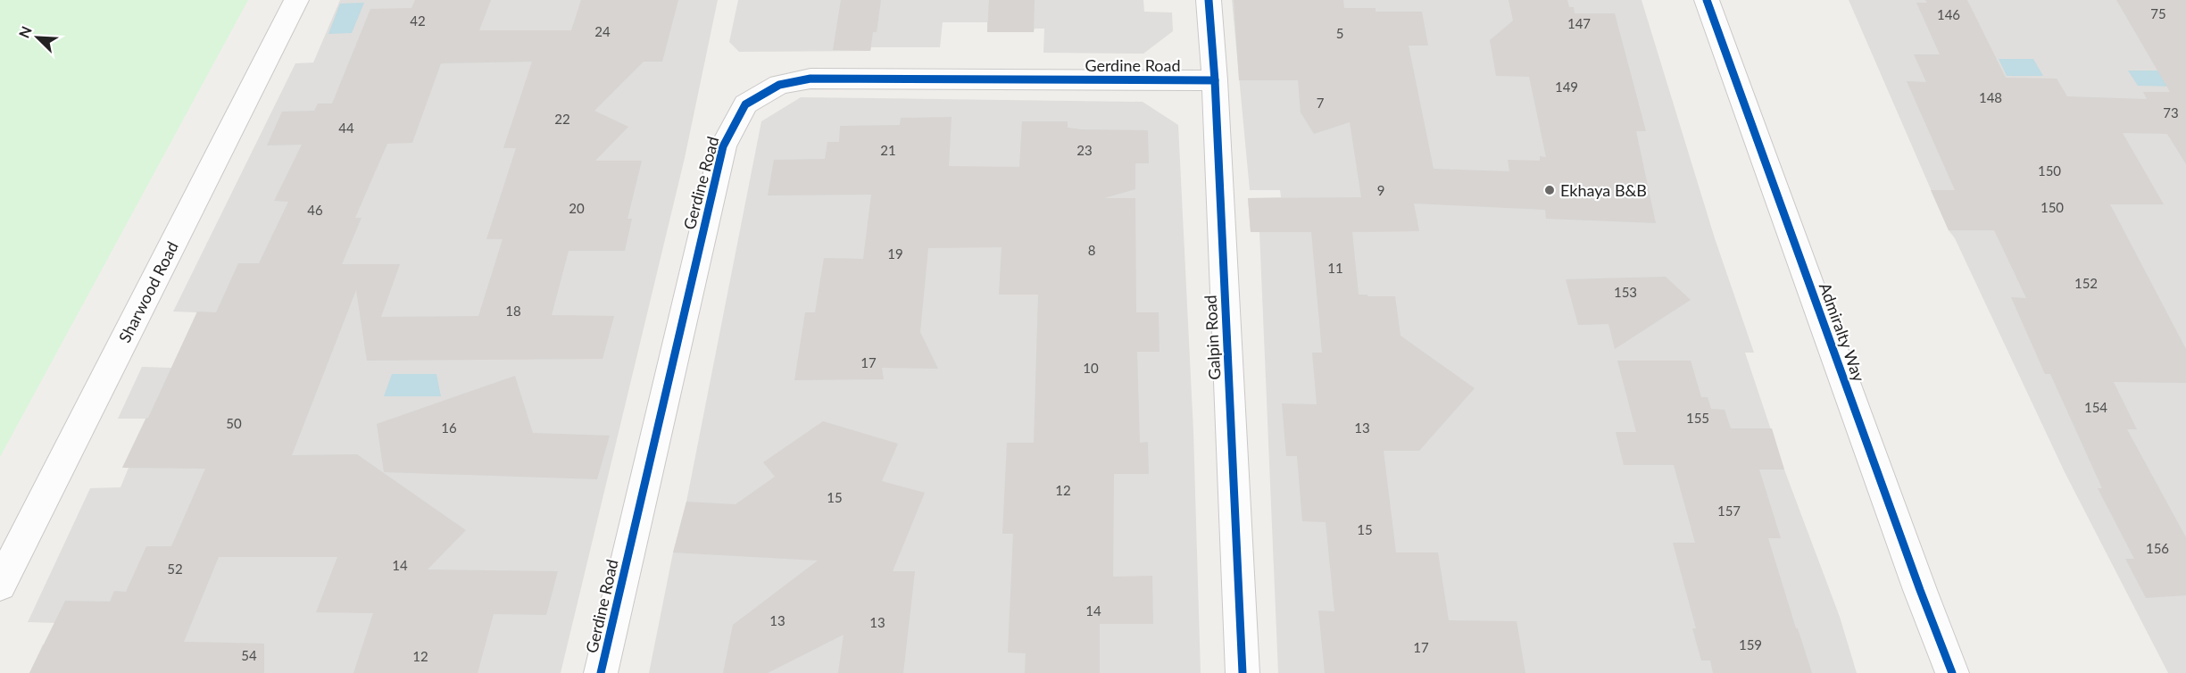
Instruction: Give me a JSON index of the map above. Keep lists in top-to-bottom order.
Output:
{
  "streets": {
    "street": [
      "Gerdine Road",
      "Sharwood Road",
      "Admiralty Way",
      "Galpin Road"
    ]
  },
  "crossings": [
    ["Gerdine Road", "Galpin Road"]
  ],
  "places": ["Ekhaya B&B"],
  "house_numbers": [
    "75",
    "146",
    "42",
    "147",
    "24",
    "5",
    "149",
    "148",
    "7",
    "73",
    "22",
    "44",
    "21",
    "23",
    "150",
    "9",
    "150",
    "20",
    "46",
    "8",
    "19",
    "11",
    "152",
    "153",
    "18",
    "17",
    "10",
    "154",
    "155",
    "50",
    "16",
    "13",
    "12",
    "15",
    "157",
    "15",
    "156",
    "14",
    "52",
    "14",
    "13",
    "13",
    "159",
    "17",
    "54",
    "12"
  ],
  "north": "top left"
}
